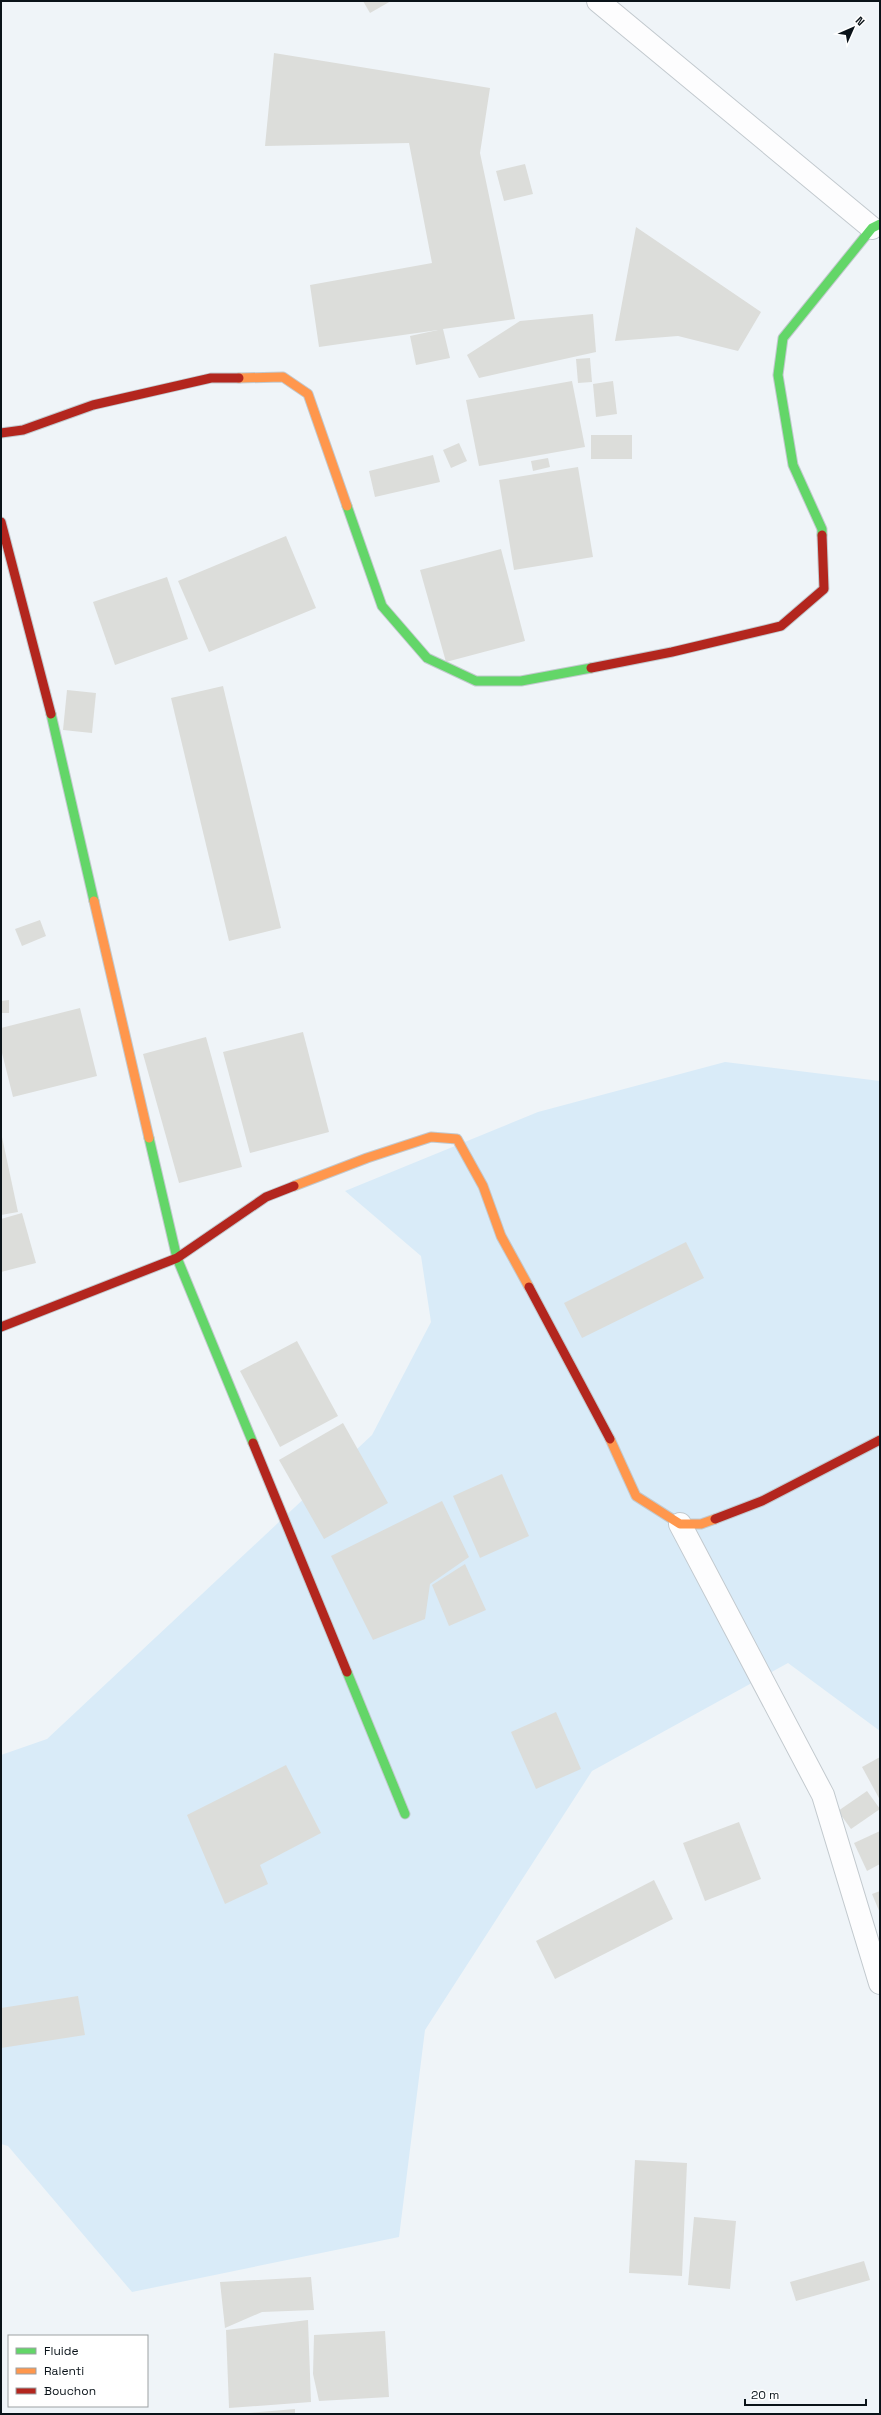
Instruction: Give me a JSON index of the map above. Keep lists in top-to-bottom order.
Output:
{
  "legend": ["Fluide", "Ralenti", "Bouchon"],
  "scale_bar": "20 m",
  "north": "top right"
}
